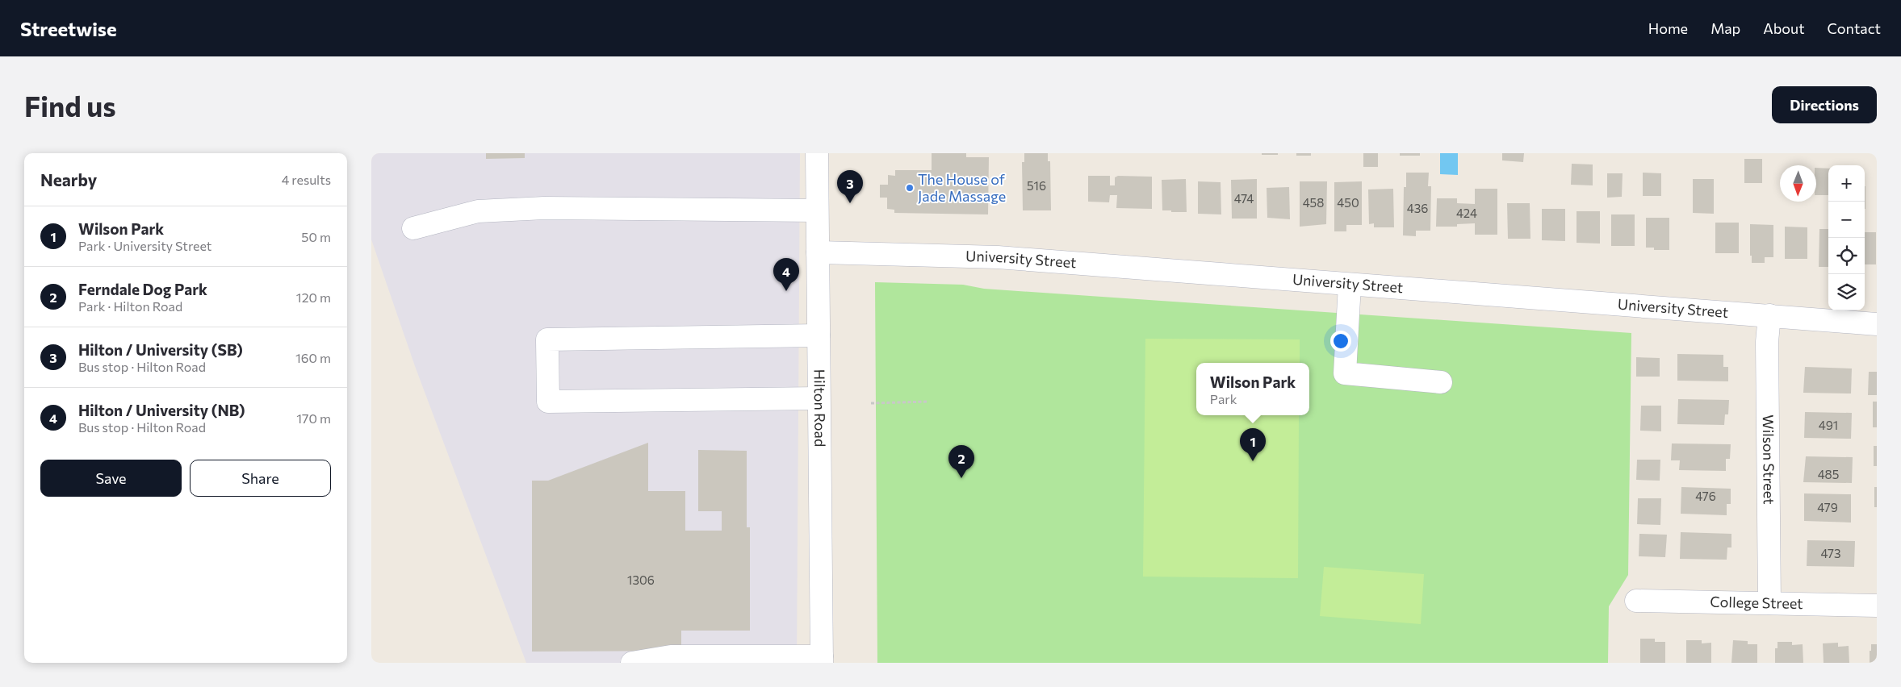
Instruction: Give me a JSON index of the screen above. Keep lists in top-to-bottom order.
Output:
{
  "streets": {
    "street": [
      "University Street",
      "Hilton Road",
      "Wilson Street",
      "College Street"
    ]
  },
  "crossings": [
    ["University Street", "Hilton Road"],
    ["University Street", "Wilson Street"],
    ["Wilson Street", "College Street"]
  ],
  "places": ["The House of Jade Massage"],
  "house_numbers": [
    "516",
    "474",
    "458",
    "450",
    "436",
    "424",
    "491",
    "485",
    "476",
    "479",
    "473",
    "1306"
  ],
  "north": "bottom",
  "page": {
    "header": "Streetwise",
    "nav": [
      "Home",
      "Map",
      "About",
      "Contact"
    ],
    "buttons": [
      "Directions",
      ["Save", "Share"]
    ],
    "title": "Find us",
    "heading": ["Nearby", "4 results"],
    "map_buttons": ["+", "−"],
    "pins": [
      "3",
      "4",
      "1",
      "2"
    ],
    "list": [
      {
        "mark": "1",
        "name": "Wilson Park",
        "note": "Park · University Street",
        "value": "50 m"
      },
      {
        "mark": "2",
        "name": "Ferndale Dog Park",
        "note": "Park · Hilton Road",
        "value": "120 m"
      },
      {
        "mark": "3",
        "name": "Hilton / University (SB)",
        "note": "Bus stop · Hilton Road",
        "value": "160 m"
      },
      {
        "mark": "4",
        "name": "Hilton / University (NB)",
        "note": "Bus stop · Hilton Road",
        "value": "170 m"
      }
    ],
    "popup": ["Wilson Park", "Park"]
  }
}
